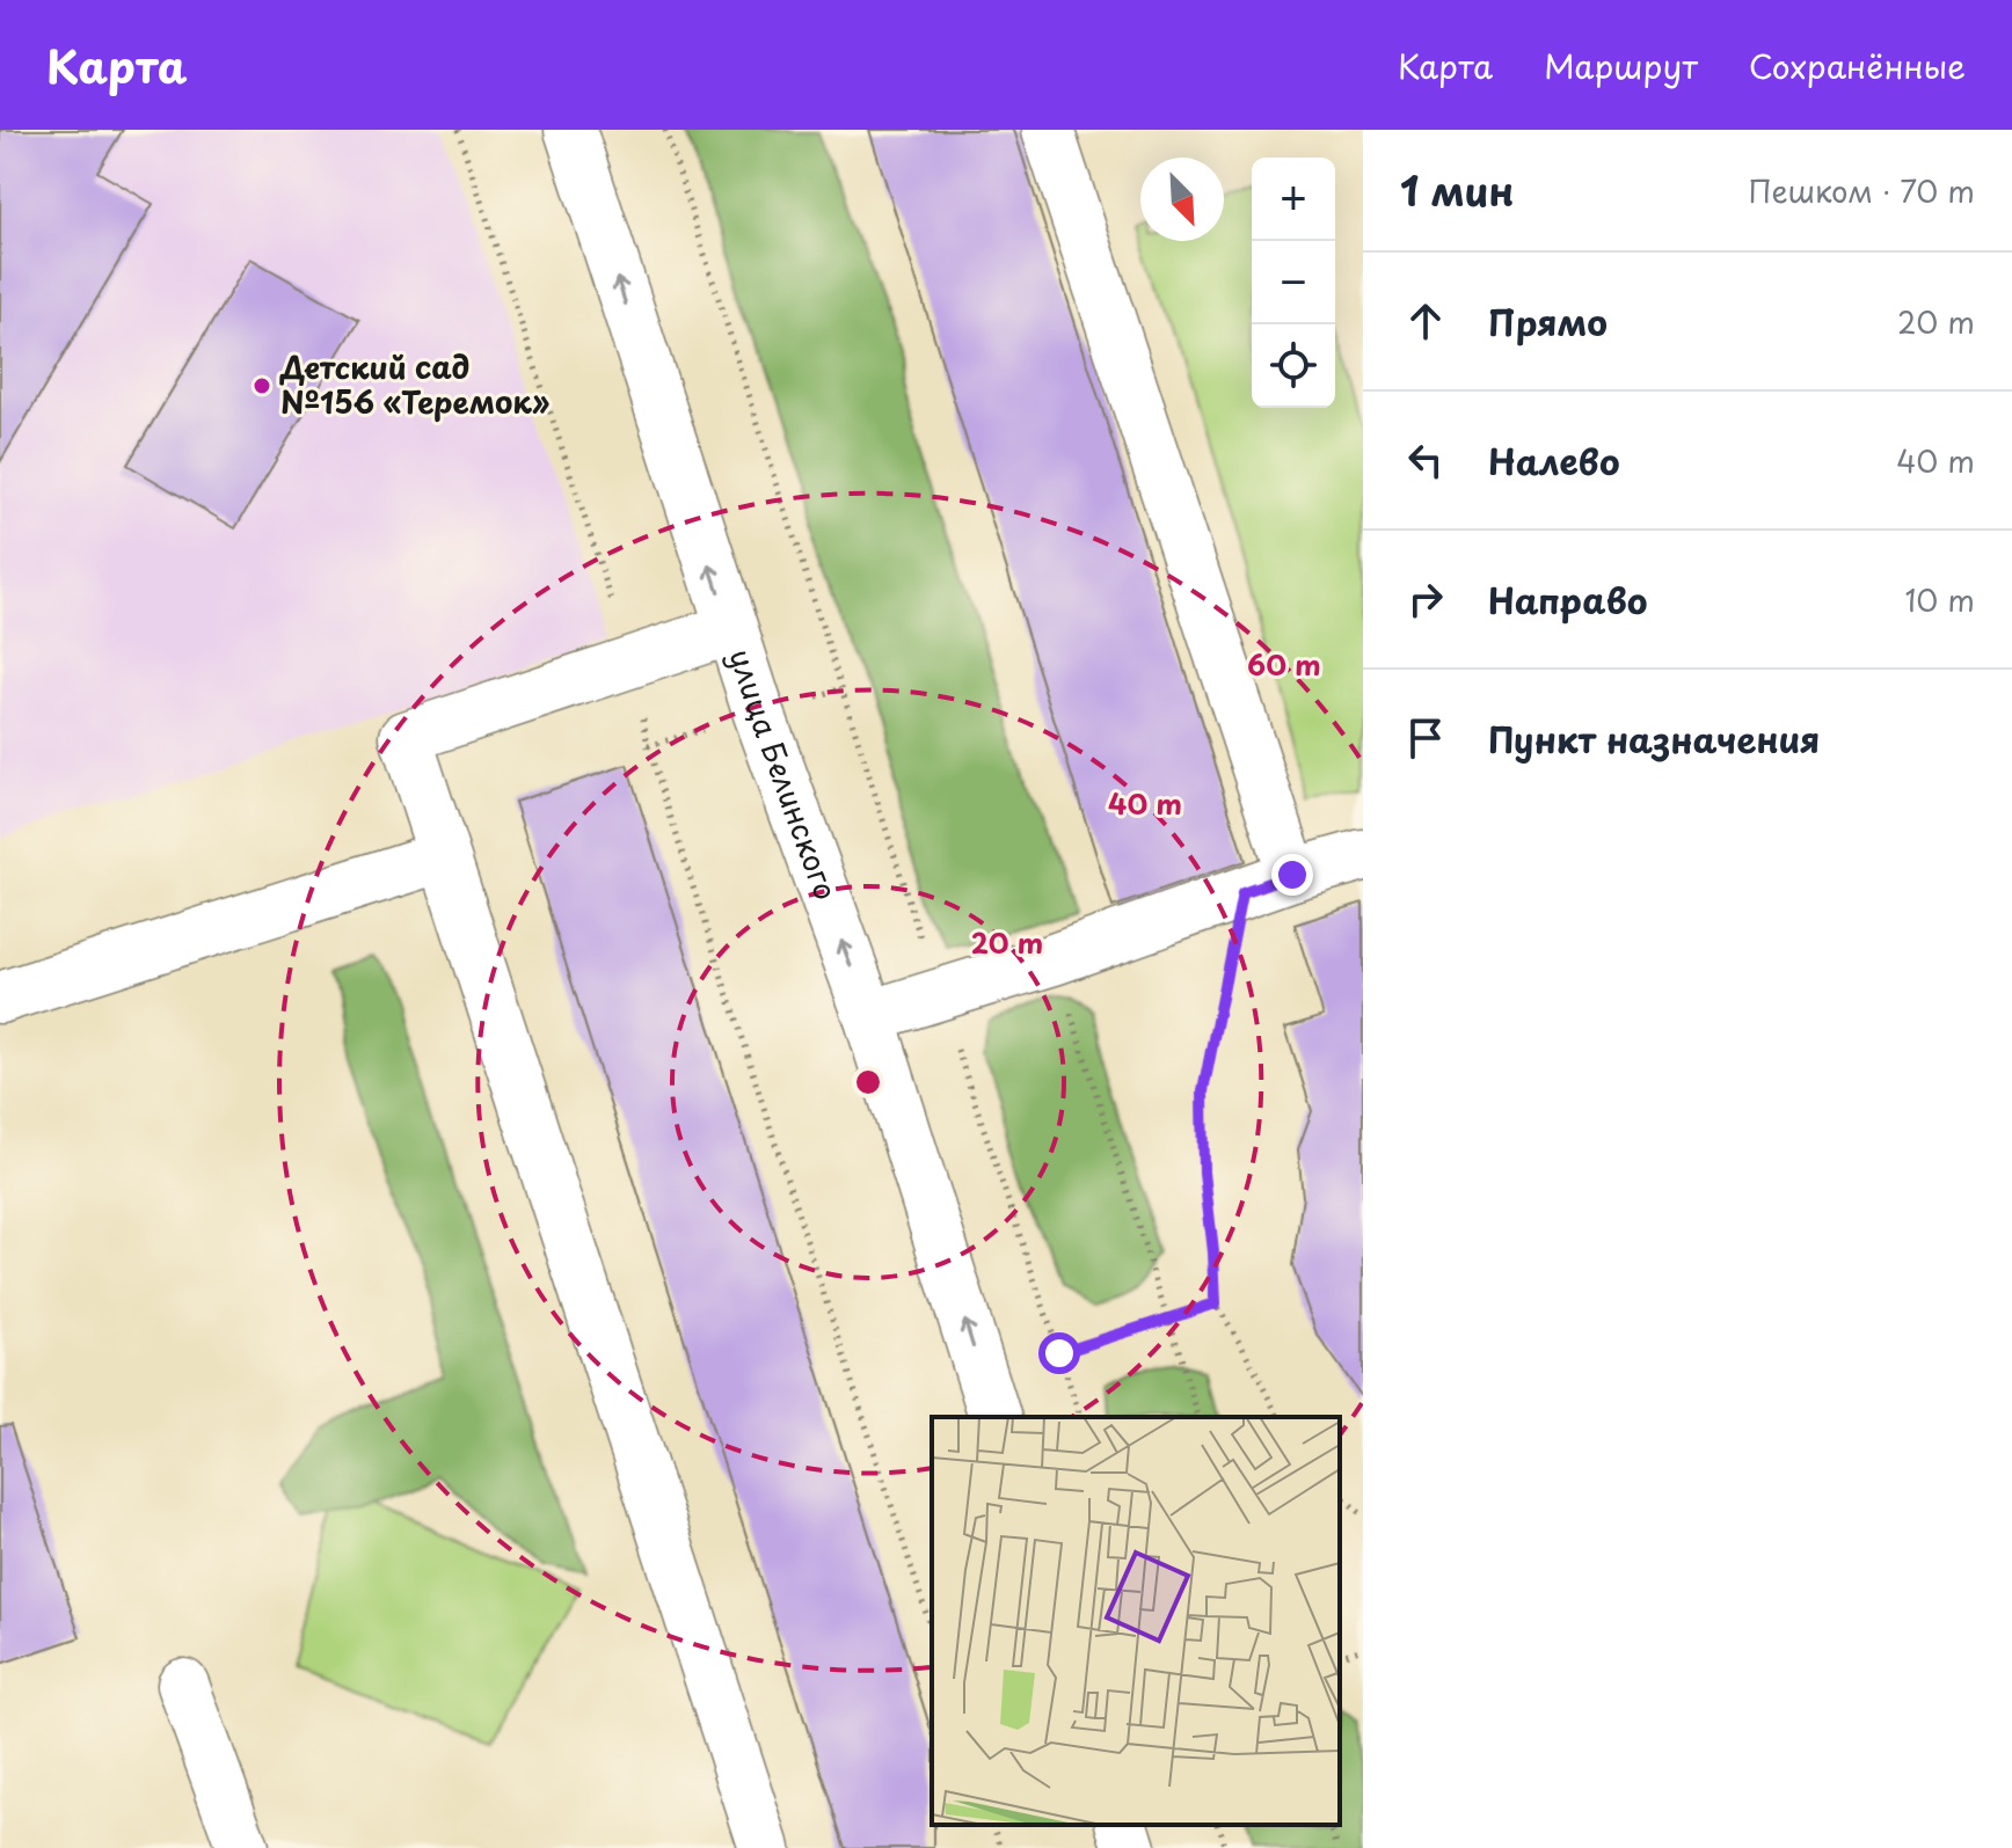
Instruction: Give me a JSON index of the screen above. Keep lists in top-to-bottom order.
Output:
{
  "streets": {
    "street": ["улица Белинского"]
  },
  "places": ["Детский сад №156 «Теремок»"],
  "north": "bottom right",
  "page": {
    "header": "Карта",
    "nav": ["Карта", "Маршрут", "Сохранённые"],
    "heading": ["1 мин", "Пешком · 70 m"],
    "map_buttons": ["+", "−"],
    "list": [
      ["Прямо", "20 m"],
      ["Налево", "40 m"],
      ["Направо", "10 m"],
      "Пункт назначения"
    ]
  },
  "rings": ["60 m", "40 m", "20 m"]
}
